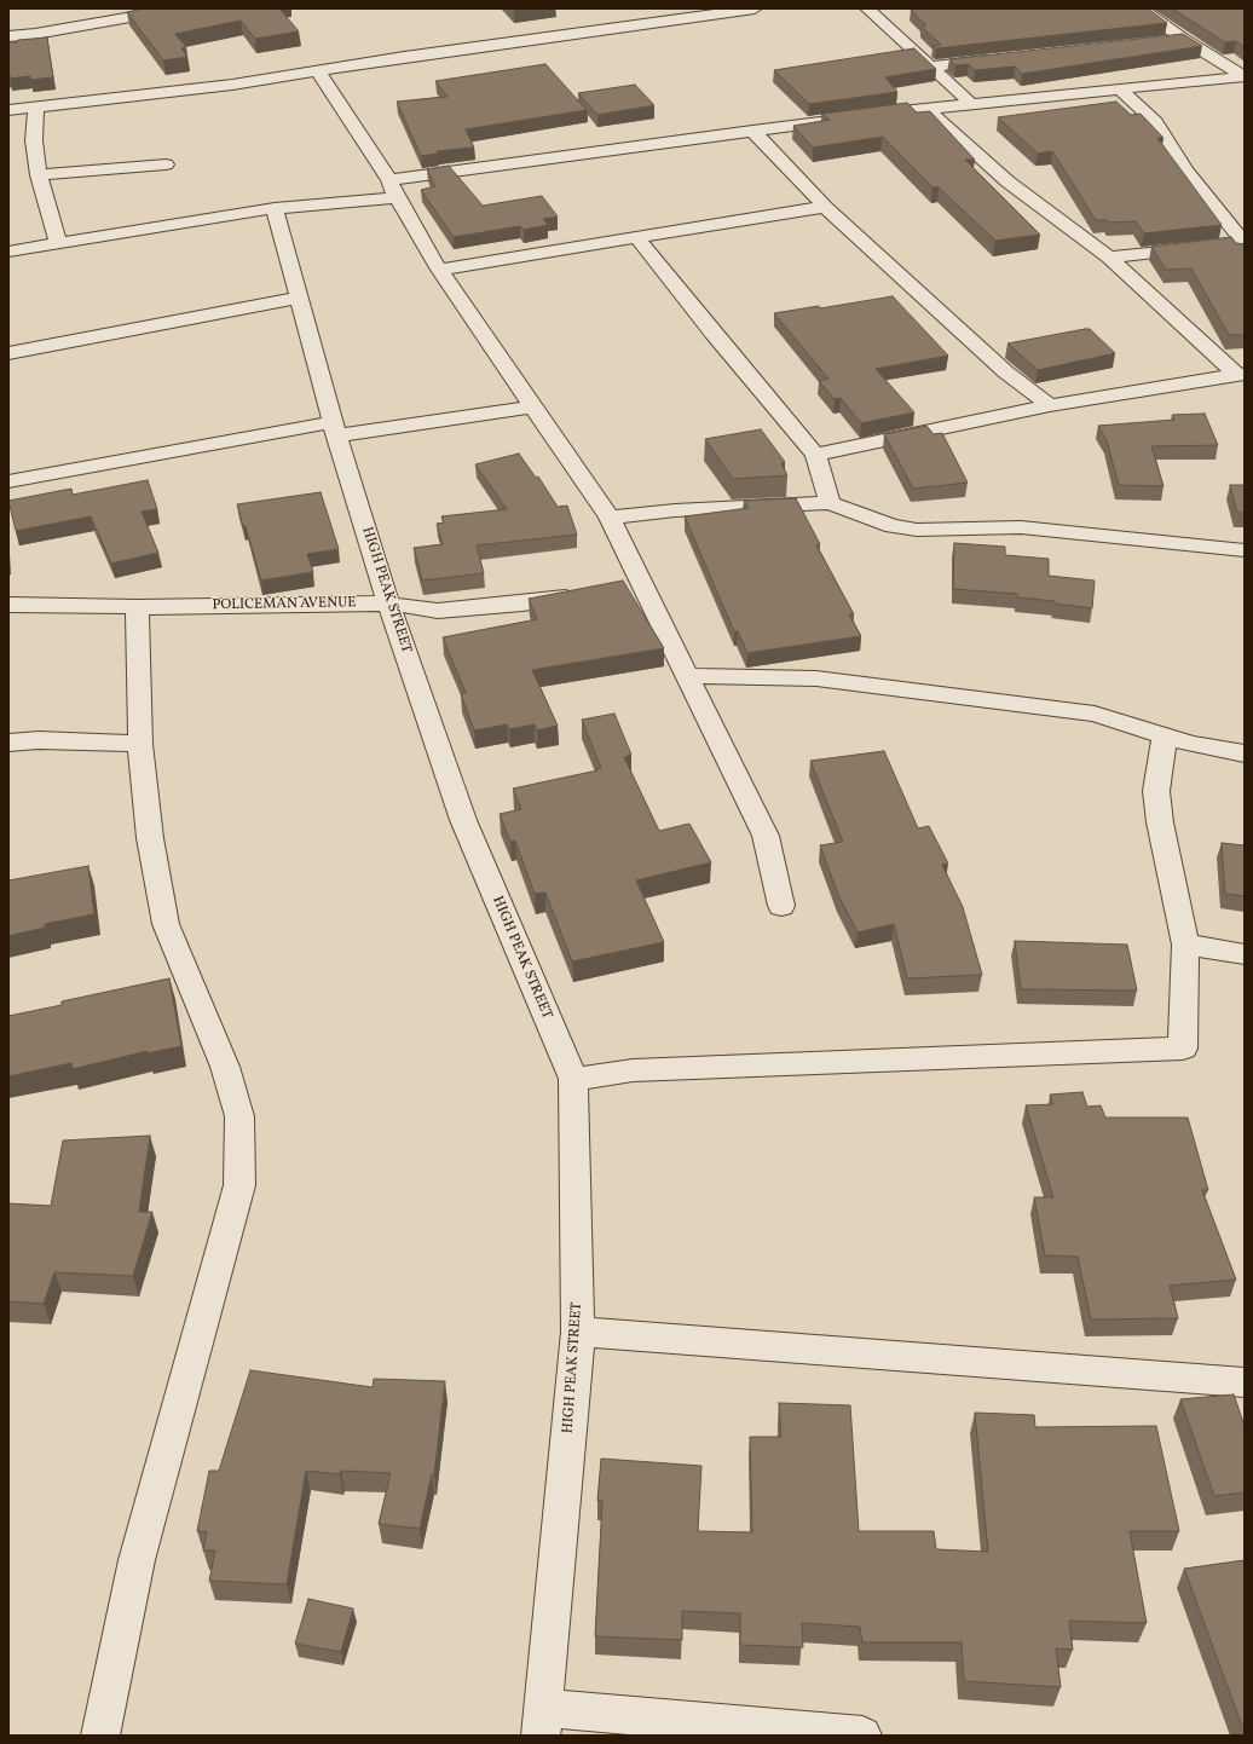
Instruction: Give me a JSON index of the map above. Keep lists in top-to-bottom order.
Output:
{
  "streets": {
    "street": ["HIGH PEAK STREET", "POLICEMAN AVENUE"]
  },
  "crossings": [
    ["HIGH PEAK STREET", "POLICEMAN AVENUE"]
  ]
}
